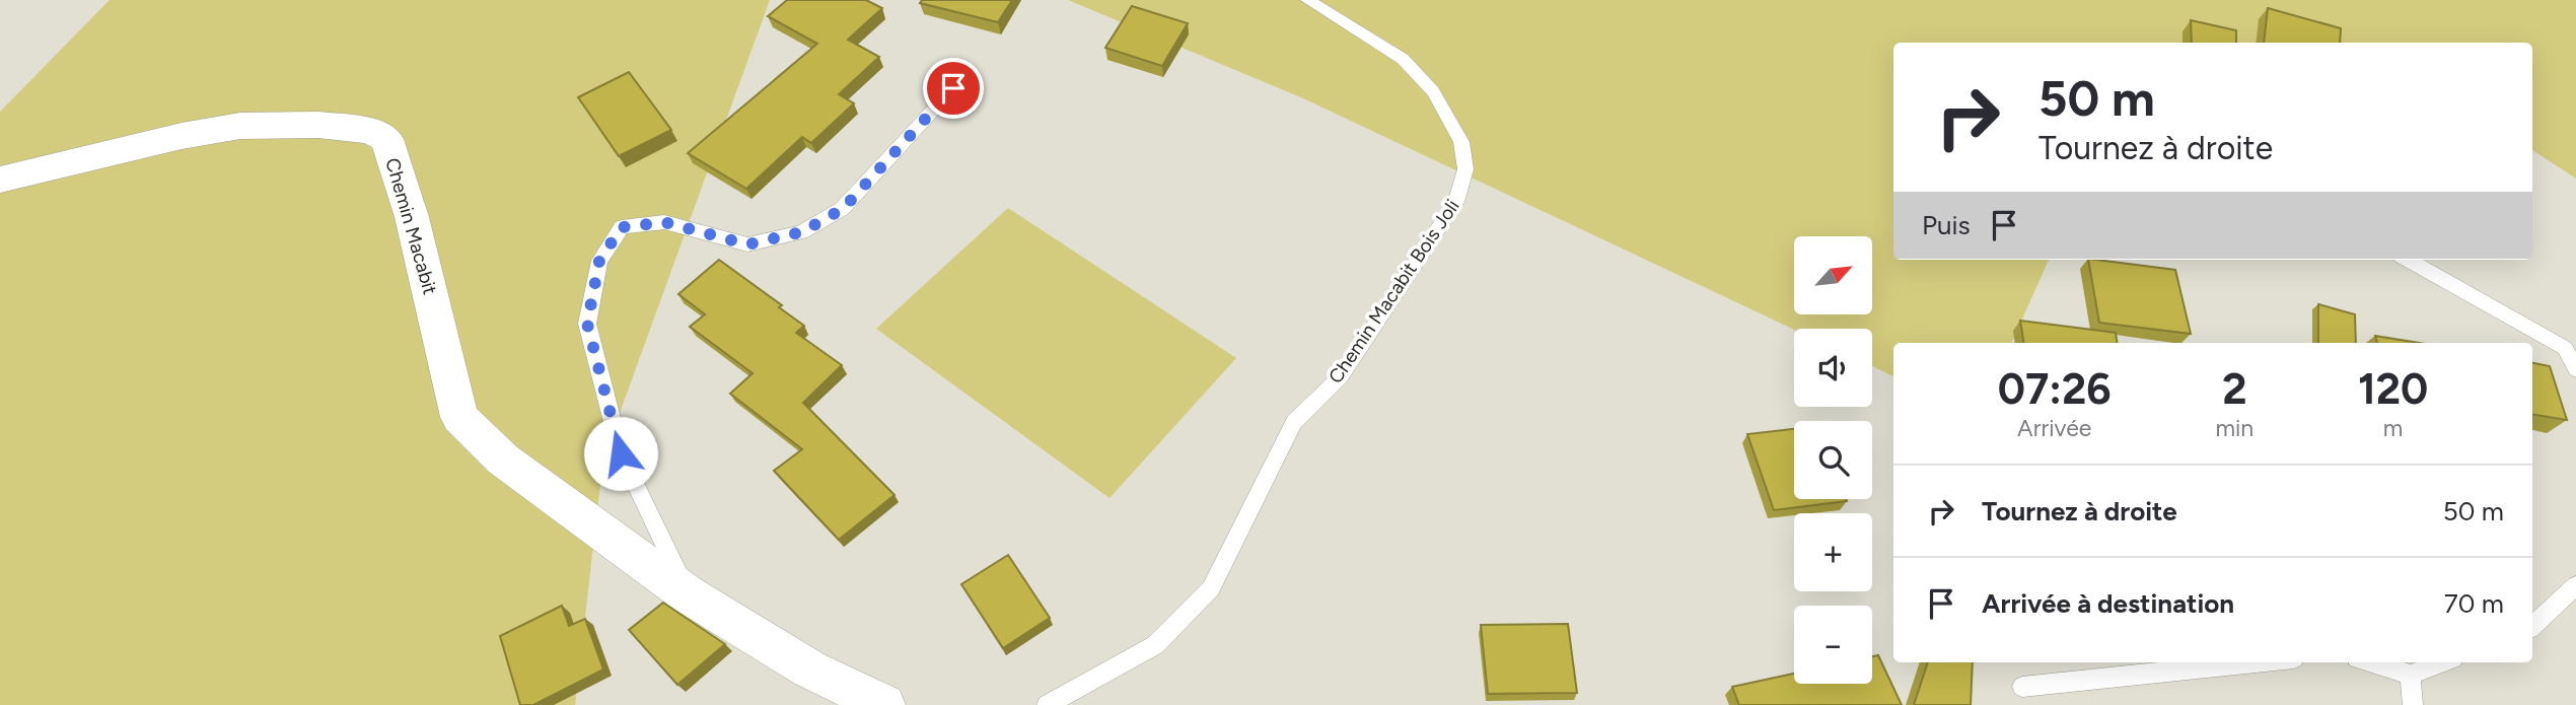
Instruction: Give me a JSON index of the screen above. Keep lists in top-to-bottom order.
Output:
{
  "streets": {
    "street": ["Chemin Macabit"],
    "lane": ["Chemin Macabit Bois Joli"]
  },
  "north": "top right",
  "page": {
    "turn": ["50 m", "Tournez à droite"],
    "then": "Puis",
    "map_buttons": ["+", "−"],
    "eta": [
      "07:26",
      "Arrivée",
      "2",
      "min",
      "120",
      "m"
    ],
    "list": [
      {
        "name": "Tournez à droite",
        "value": "50 m"
      },
      {
        "name": "Arrivée à destination",
        "value": "70 m"
      }
    ]
  }
}
